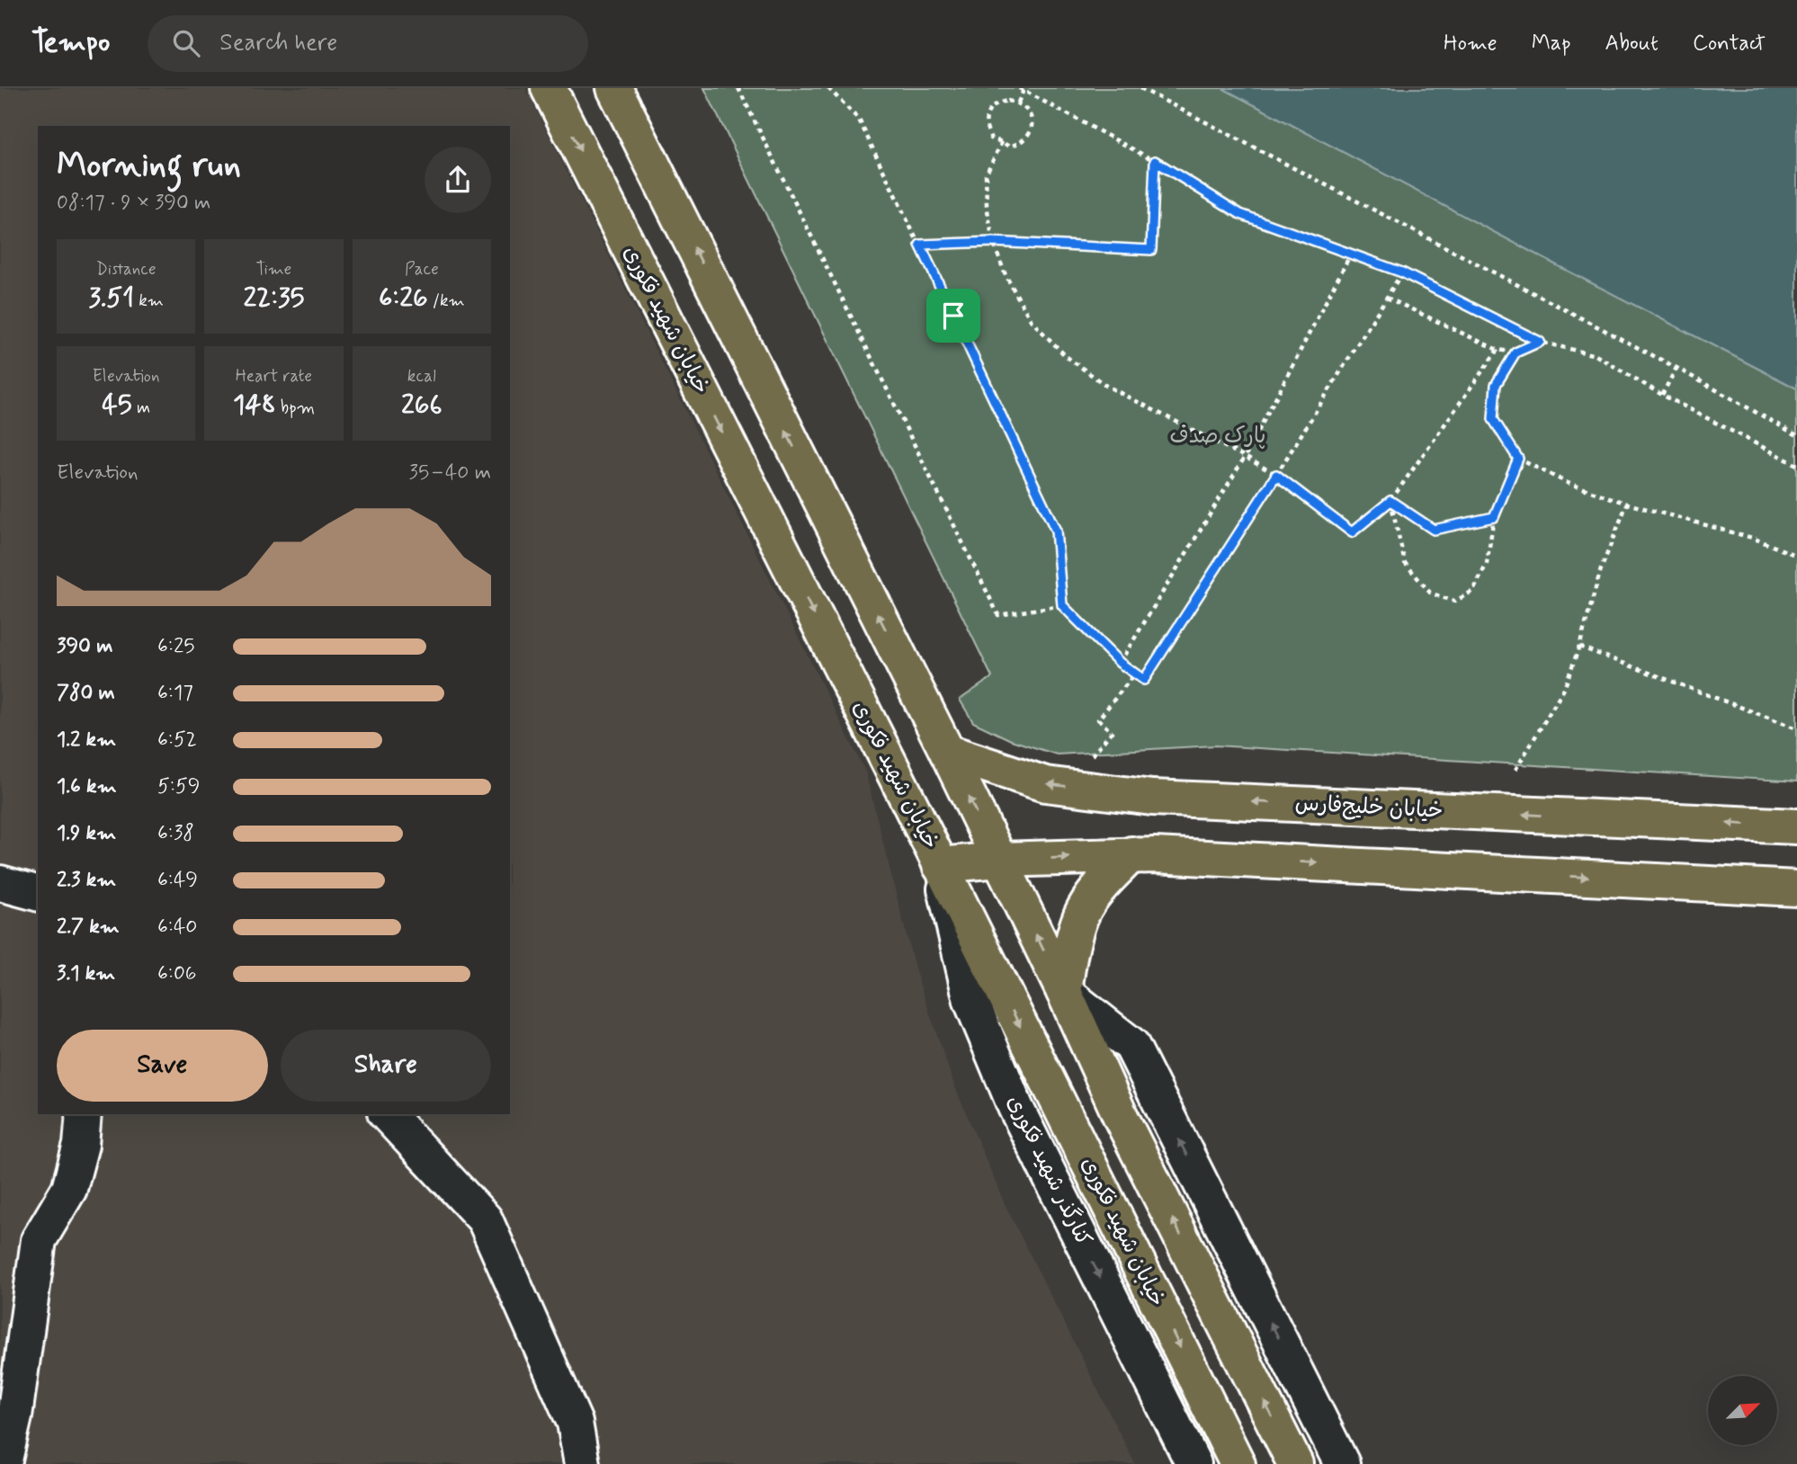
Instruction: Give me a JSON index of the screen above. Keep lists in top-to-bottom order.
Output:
{
  "streets": {
    "main road": ["خیابان شهید فکوری", "خیابان خلیج‌فارس"],
    "street": ["کنارگذر شهید فکوری"]
  },
  "crossings": [
    ["خیابان شهید فکوری", "کنارگذر شهید فکوری"]
  ],
  "parks": ["پارک صدف"],
  "north": "top right",
  "page": {
    "header": "Tempo",
    "search": "Search here",
    "nav": [
      "Home",
      "Map",
      "About",
      "Contact"
    ],
    "heading": ["Morning run", "08:17 · 9 × 390 m"],
    "stats": [
      ["Distance", "3.51 km"],
      ["Time", "22:35"],
      ["Pace", "6:26 /km"],
      ["Elevation", "45 m"],
      ["Heart rate", "148 bpm"],
      ["kcal", "266"]
    ],
    "chart": ["Elevation", "35–40 m"],
    "list": [
      {
        "name": "390 m",
        "note": "6:25"
      },
      {
        "name": "780 m",
        "note": "6:17"
      },
      {
        "name": "1.2 km",
        "note": "6:52"
      },
      {
        "name": "1.6 km",
        "note": "5:59"
      },
      {
        "name": "1.9 km",
        "note": "6:38"
      },
      {
        "name": "2.3 km",
        "note": "6:49"
      },
      {
        "name": "2.7 km",
        "note": "6:40"
      },
      {
        "name": "3.1 km",
        "note": "6:06"
      }
    ],
    "buttons": ["Save", "Share"]
  }
}
